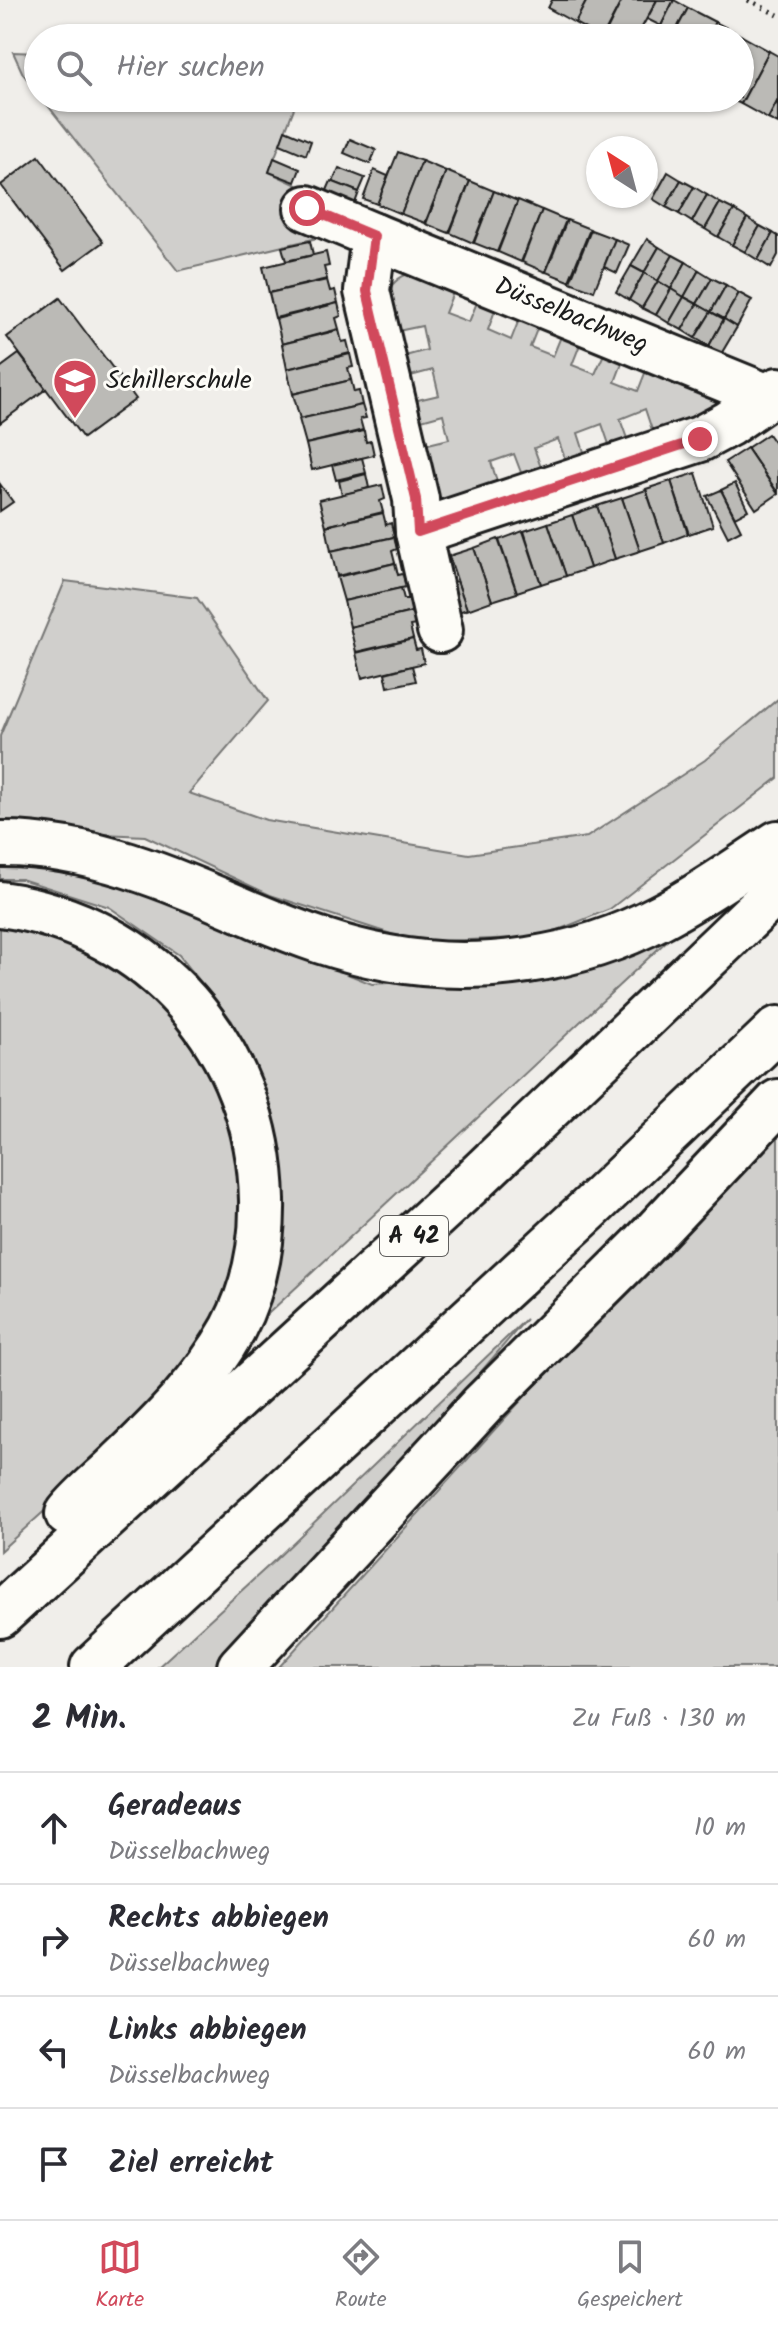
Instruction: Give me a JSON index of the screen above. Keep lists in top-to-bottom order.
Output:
{
  "streets": {
    "main road": ["Düsselbachweg", "A 42"]
  },
  "places": {
    "school or university": ["Schillerschule"]
  },
  "north": "top left",
  "page": {
    "search": "Hier suchen",
    "heading": ["2 Min.", "Zu Fuß · 130 m"],
    "list": [
      ["Geradeaus", "Düsselbachweg", "10 m"],
      ["Rechts abbiegen", "Düsselbachweg", "60 m"],
      ["Links abbiegen", "Düsselbachweg", "60 m"],
      "Ziel erreicht"
    ],
    "nav": ["Karte", "Route", "Gespeichert"]
  }
}
